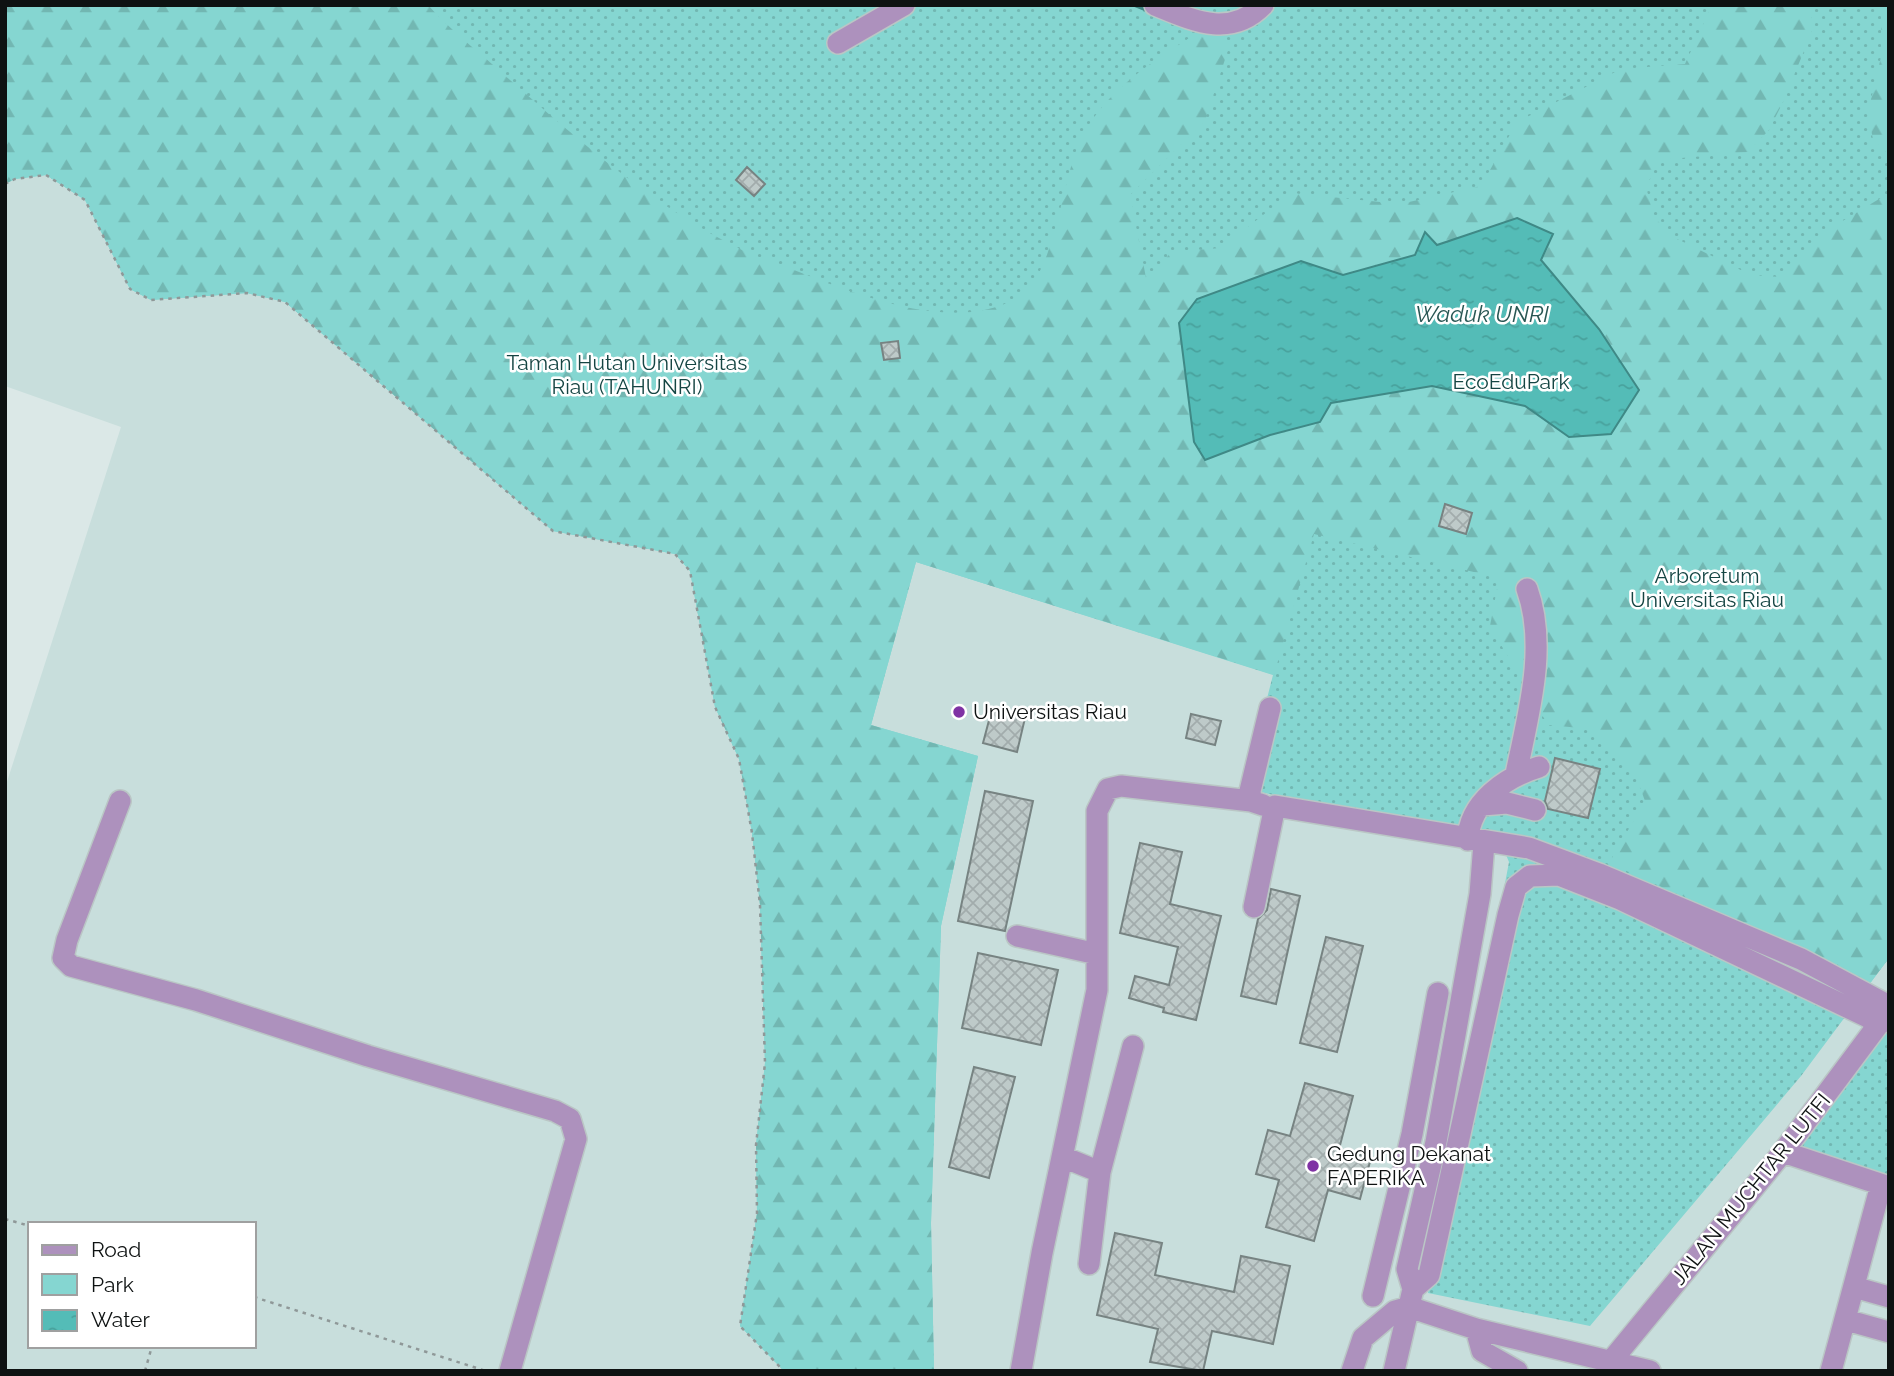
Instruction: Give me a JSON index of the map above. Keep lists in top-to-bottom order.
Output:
{
  "streets": {
    "street": ["JALAN MUCHTAR LUTFI"]
  },
  "water": ["Waduk UNRI"],
  "parks": ["Taman Hutan Universitas Riau (TAHUNRI)", "EcoEduPark", "Arboretum Universitas Riau"],
  "places": ["Universitas Riau", "Gedung Dekanat FAPERIKA"],
  "legend": ["Road", "Park", "Water"]
}
